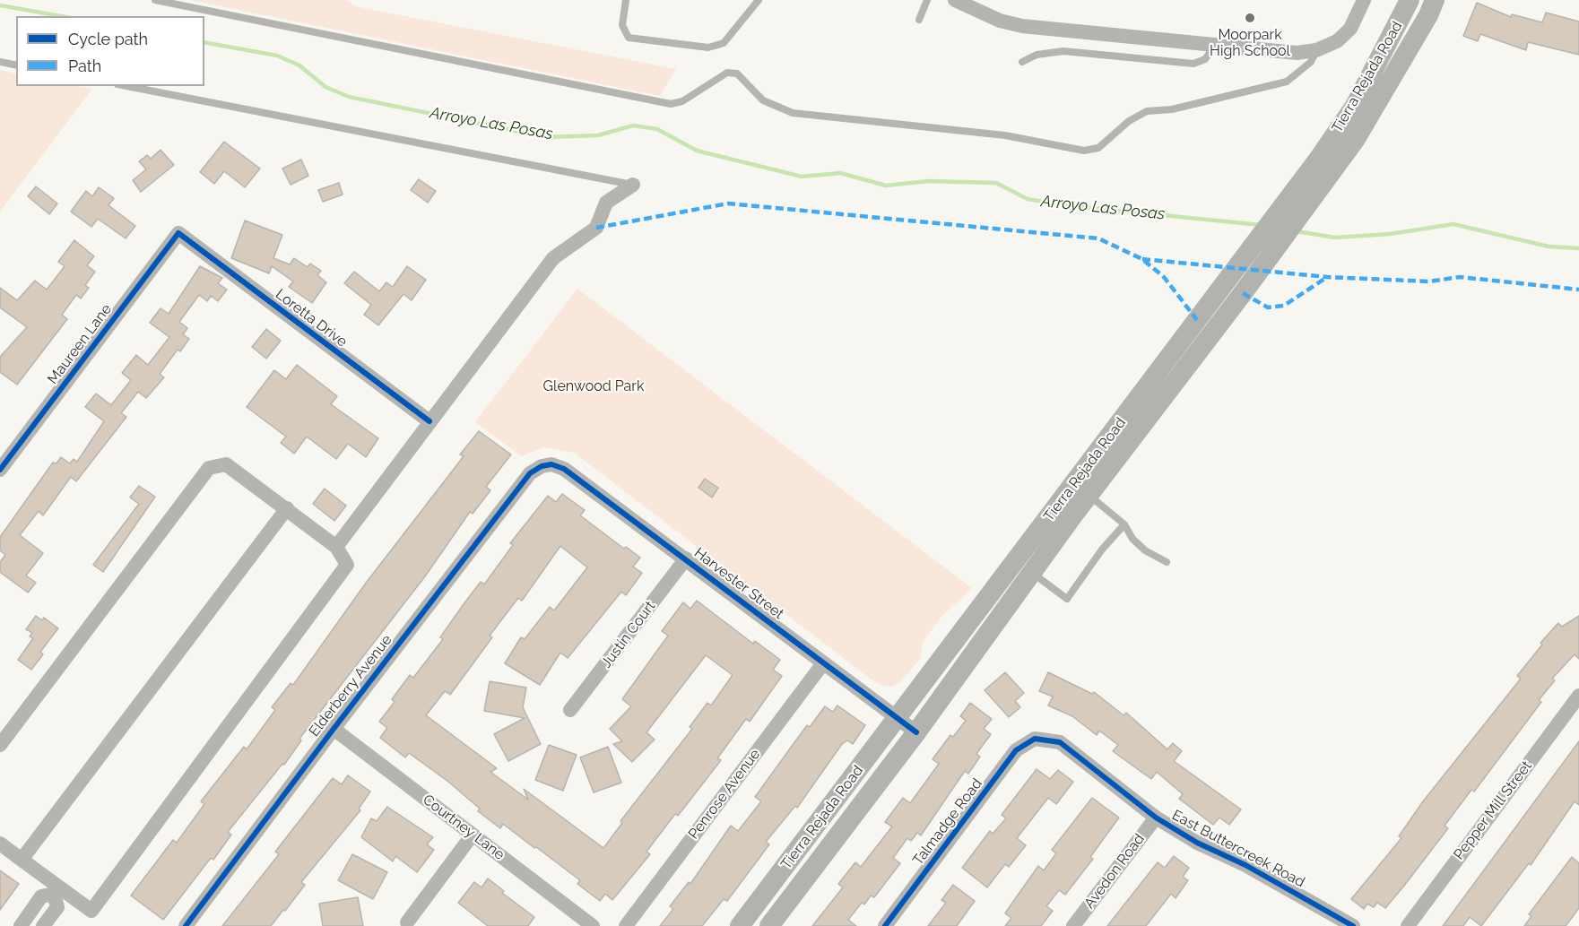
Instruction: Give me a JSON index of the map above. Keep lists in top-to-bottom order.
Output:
{
  "streets": {
    "main road": ["Tierra Rejada Road"],
    "street": [
      "Loretta Drive",
      "Maureen Lane",
      "Harvester Street",
      "Justin Court",
      "Elderberry Avenue",
      "Penrose Avenue",
      "Pepper Mill Street",
      "Talmadge Road",
      "Courtney Lane",
      "East Buttercreek Road",
      "Avedon Road"
    ]
  },
  "crossings": [
    ["Tierra Rejada Road", "Harvester Street"],
    ["Loretta Drive", "Maureen Lane"],
    ["Harvester Street", "Justin Court"],
    ["Harvester Street", "Elderberry Avenue"],
    ["Harvester Street", "Penrose Avenue"],
    ["Elderberry Avenue", "Courtney Lane"],
    ["Talmadge Road", "East Buttercreek Road"],
    ["East Buttercreek Road", "Avedon Road"]
  ],
  "water": ["Arroyo Las Posas"],
  "parks": ["Glenwood Park"],
  "places": ["Moorpark High School"],
  "legend": ["Cycle path", "Path"]
}
